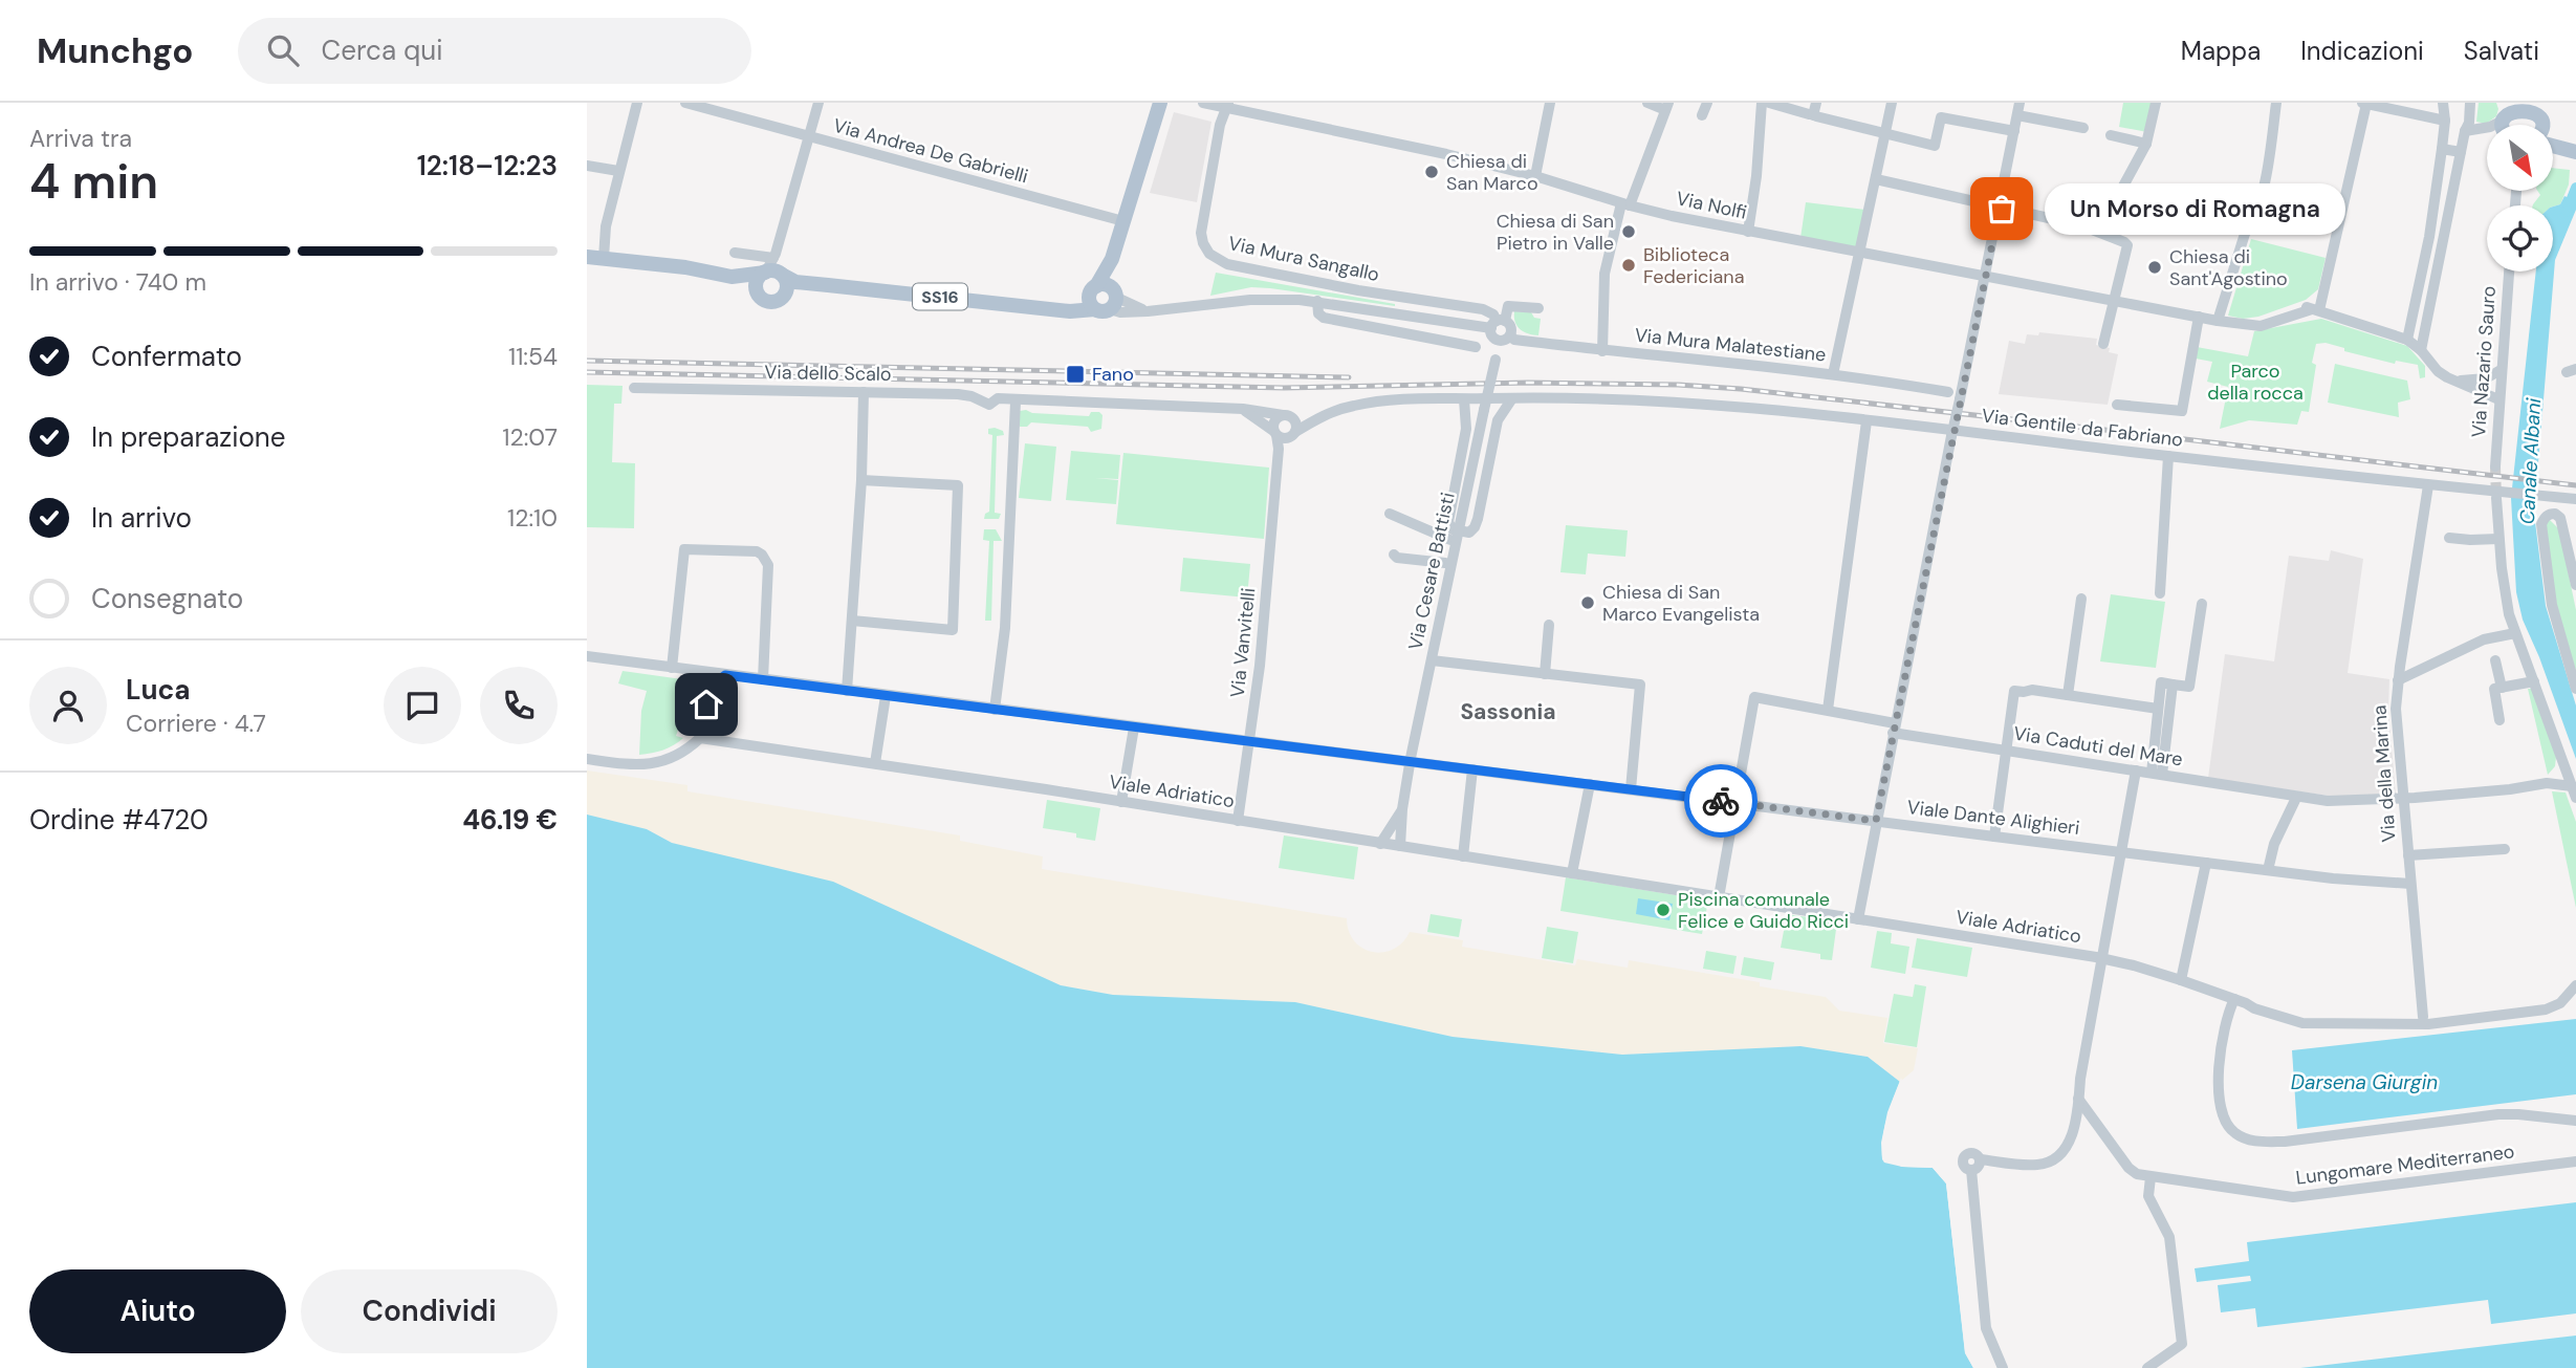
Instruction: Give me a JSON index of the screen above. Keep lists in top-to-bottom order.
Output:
{
  "streets": {
    "main road": ["SS16"],
    "street": [
      "Via Andrea De Gabrielli",
      "Via Nolfi",
      "Via Mura Sangallo",
      "Via Mura Malatestiane",
      "Via Nazario Sauro",
      "Via dello Scalo",
      "Via Gentile da Fabriano",
      "Via Cesare Battisti",
      "Via Vanvitelli",
      "Via Caduti del Mare",
      "Via della Marina",
      "Viale Adriatico",
      "Viale Dante Alighieri",
      "Lungomare Mediterraneo"
    ]
  },
  "crossings": [
    ["Via Nolfi", "Via Mura Sangallo"],
    ["Via Mura Malatestiane", "Via Cesare Battisti"],
    ["Via dello Scalo", "Via Gentile da Fabriano"],
    ["Via dello Scalo", "Via Vanvitelli"],
    ["Via Gentile da Fabriano", "Via Vanvitelli"],
    ["Via Gentile da Fabriano", "Via della Marina"],
    ["Via Cesare Battisti", "Viale Adriatico"],
    ["Via Cesare Battisti", "Viale Dante Alighieri"],
    ["Via Vanvitelli", "Viale Adriatico"],
    ["Via Vanvitelli", "Viale Dante Alighieri"],
    ["Via Caduti del Mare", "Via della Marina"],
    ["Via Caduti del Mare", "Viale Dante Alighieri"],
    ["Via della Marina", "Viale Dante Alighieri"],
    ["Viale Adriatico", "Lungomare Mediterraneo"]
  ],
  "districts": ["Sassonia"],
  "water": ["Canale Albani", "Darsena Giurgin"],
  "parks": ["Parco della rocca"],
  "places": {
    "other": [
      "Chiesa di San Marco",
      "Un Morso di Romagna",
      "Chiesa di San Pietro in Valle",
      "Biblioteca Federiciana",
      "Chiesa di Sant'Agostino",
      "Chiesa di San Marco Evangelista",
      "Piscina comunale Felice e Guido Ricci"
    ],
    "transit": ["Fano"]
  },
  "north": "bottom right",
  "page": {
    "header": "Munchgo",
    "search": "Cerca qui",
    "nav": ["Mappa", "Indicazioni", "Salvati"],
    "heading": ["4 min", "Arriva tra", "12:18–12:23"],
    "panel": [
      "Luca",
      "Corriere · 4.7",
      "Ordine #4720",
      "46.19 €"
    ],
    "bubble": "Un Morso di Romagna",
    "bar": "In arrivo · 740 m",
    "list": [
      ["Confermato", "11:54"],
      ["In preparazione", "12:07"],
      ["In arrivo", "12:10"],
      "Consegnato"
    ],
    "buttons": ["Aiuto", "Condividi"]
  }
}
